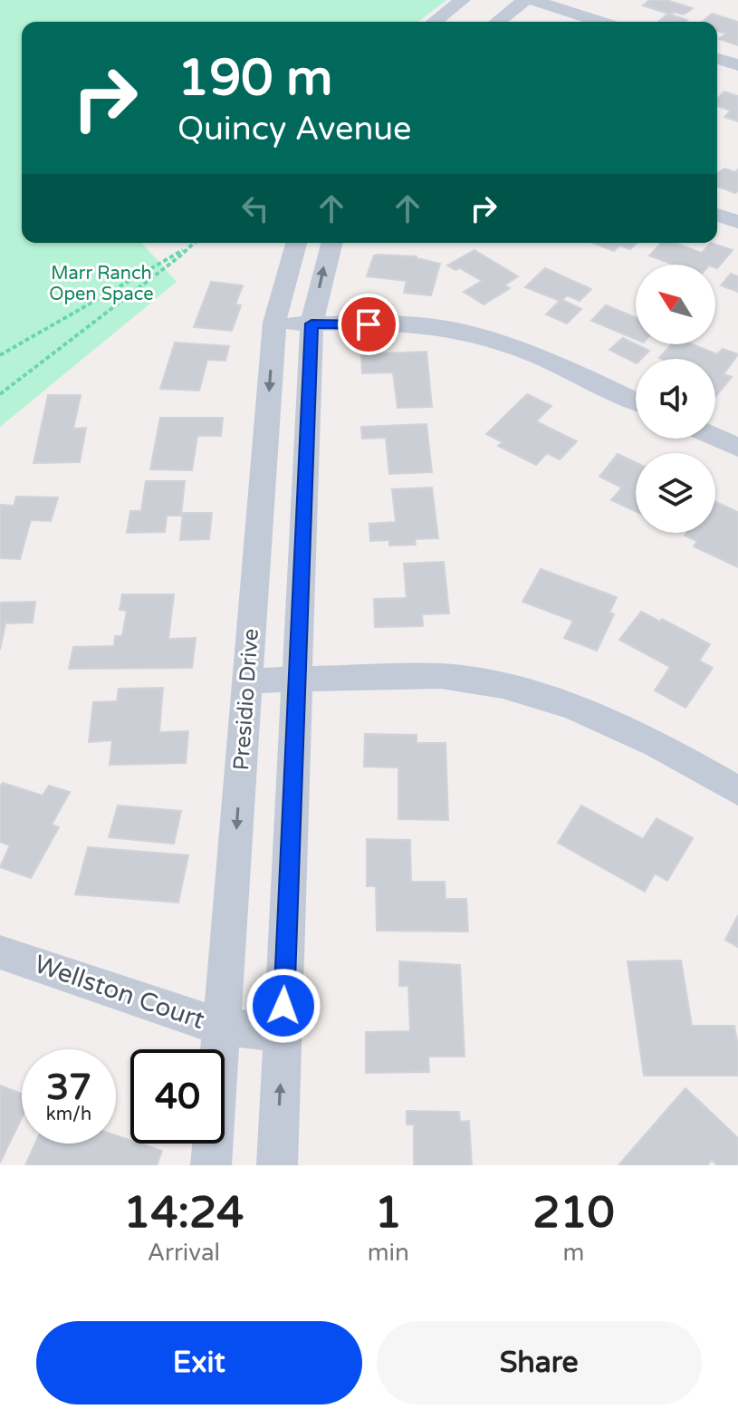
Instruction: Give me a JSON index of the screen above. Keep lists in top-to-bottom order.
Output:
{
  "streets": {
    "street": ["Presidio Drive", "Wellston Court"]
  },
  "crossings": [
    ["Presidio Drive", "Wellston Court"]
  ],
  "parks": ["Marr Ranch Open Space"],
  "north": "top left",
  "page": {
    "turn": ["190 m", "Quincy Avenue"],
    "speed": "37 km/h",
    "limit": "40",
    "eta": [
      "14:24",
      "Arrival",
      "1",
      "min",
      "210",
      "m"
    ],
    "buttons": ["Exit", "Share"]
  }
}
